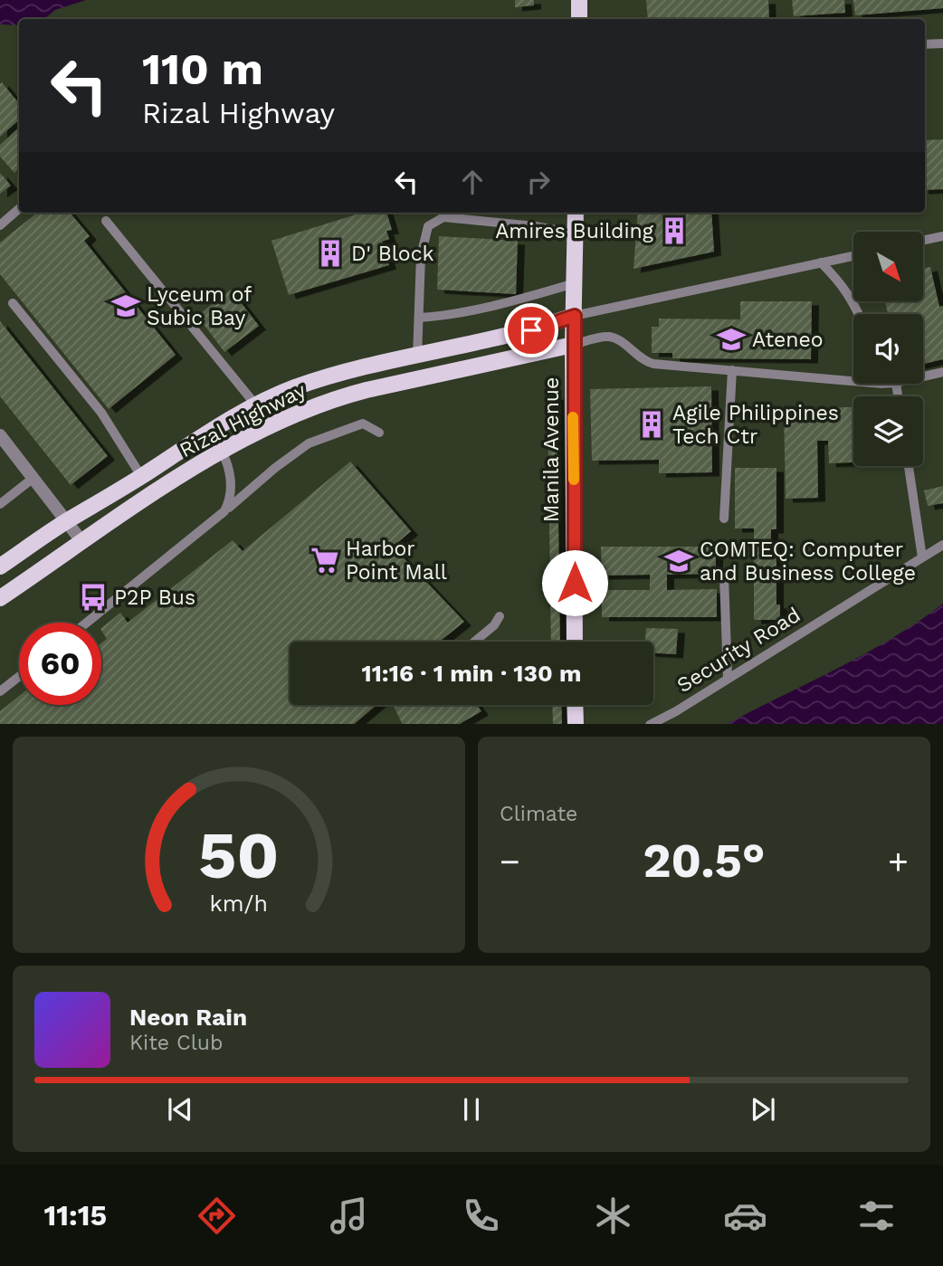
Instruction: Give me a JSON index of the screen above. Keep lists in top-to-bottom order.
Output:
{
  "streets": {
    "main road": ["Rizal Highway", "Manila Avenue"],
    "lane": ["Security Road"]
  },
  "crossings": [
    ["Rizal Highway", "Manila Avenue"]
  ],
  "places": {
    "building": ["Amires Building", "D' Block", "Agile Philippines Tech Ctr"],
    "school or university": ["Lyceum of Subic Bay", "Ateneo", "COMTEQ: Computer and Business College"],
    "supermarket": ["Harbor Point Mall"],
    "bus stop": ["P2P Bus"]
  },
  "north": "bottom right",
  "page": {
    "turn": ["110 m", "Rizal Highway"],
    "limit": "60",
    "trip": "11:16 · 1 min · 130 m",
    "tile": "Climate",
    "heat": ["−", "20.5°", "+"],
    "song": ["Neon Rain", "Kite Club"],
    "tabs": "11:15",
    "gauge": ["50", "km/h"]
  }
}
